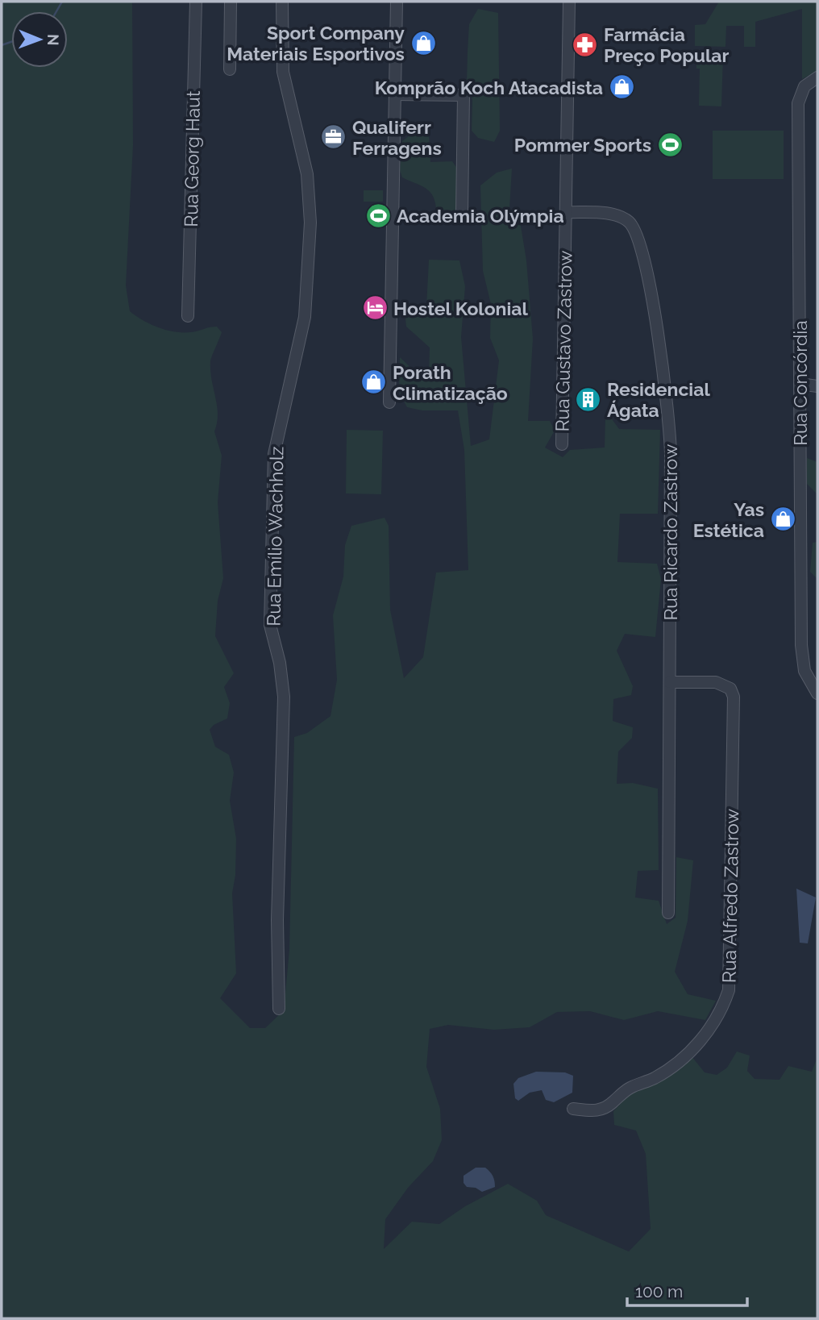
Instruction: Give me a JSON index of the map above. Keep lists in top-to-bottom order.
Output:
{
  "streets": {
    "street": [
      "Rua Georg Haut",
      "Rua Gustavo Zastrow",
      "Rua Concórdia",
      "Rua Ricardo Zastrow",
      "Rua Emílio Wachholz",
      "Rua Alfredo Zastrow"
    ]
  },
  "crossings": [
    ["Rua Gustavo Zastrow", "Rua Ricardo Zastrow"],
    ["Rua Ricardo Zastrow", "Rua Alfredo Zastrow"]
  ],
  "places": {
    "shop": [
      "Sport Company Materiais Esportivos",
      "Komprão Koch Atacadista",
      "Porath Climatização",
      "Yas Estética"
    ],
    "pharmacy": ["Farmácia Preço Popular"],
    "office": ["Qualiferr Ferragens"],
    "sports": ["Pommer Sports", "Academia Olýmpia"],
    "hotel": ["Hostel Kolonial"],
    "building": ["Residencial Ágata"]
  },
  "scale_bar": "100 m",
  "north": "right"
}
